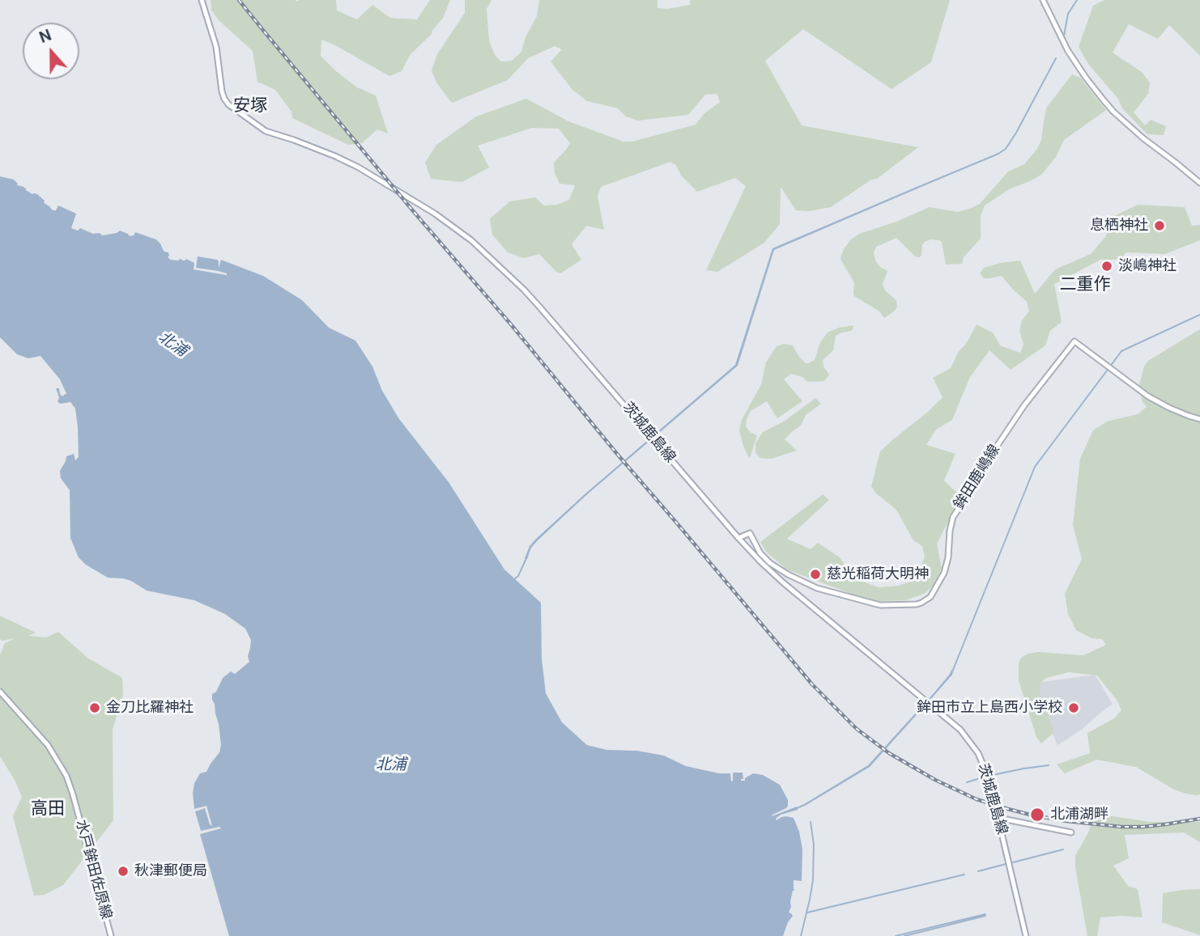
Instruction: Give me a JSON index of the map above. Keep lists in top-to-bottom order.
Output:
{
  "streets": {
    "main road": ["茨城鹿島線", "鉾田鹿嶋線", "水戸鉾田佐原線"]
  },
  "crossings": [
    ["茨城鹿島線", "鉾田鹿嶋線"]
  ],
  "districts": ["安塚", "二重作", "高田"],
  "water": ["北浦"],
  "places": [
    "息栖神社",
    "淡嶋神社",
    "慈光稲荷大明神",
    "金刀比羅神社",
    "鉾田市立上島西小学校",
    "北浦湖畔",
    "秋津郵便局"
  ],
  "north": "top"
}
